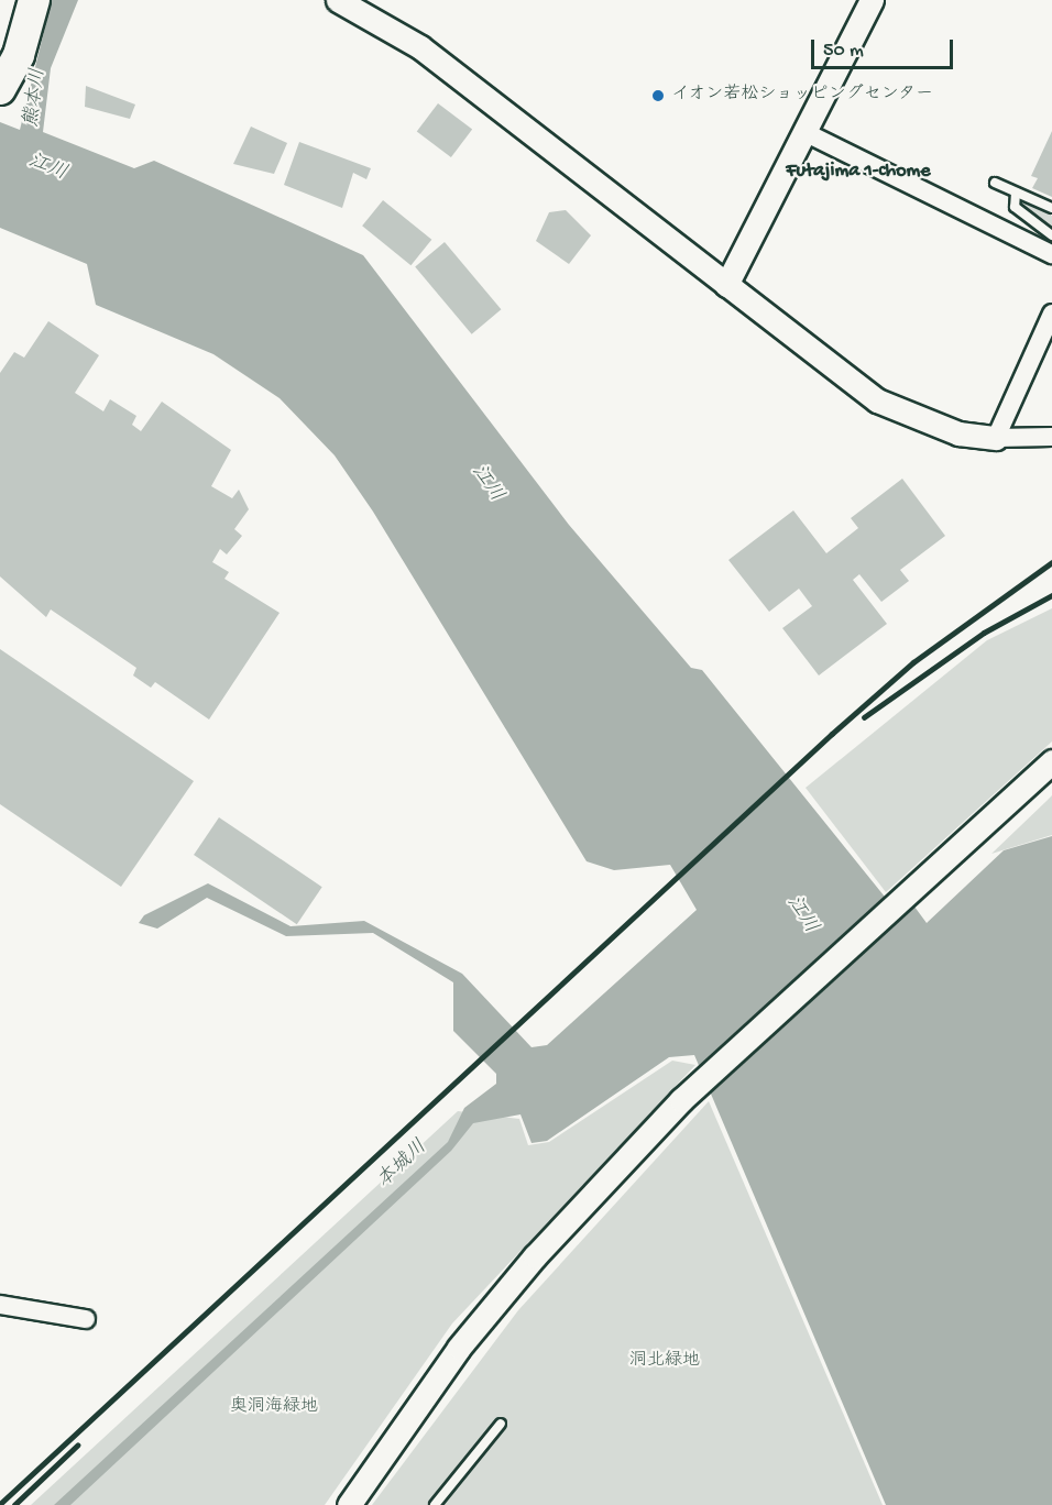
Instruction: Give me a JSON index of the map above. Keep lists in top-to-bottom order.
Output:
{
  "districts": ["Futajima 1-chome"],
  "water": ["熊本川", "江川", "本城川"],
  "parks": ["洞北緑地", "奥洞海緑地"],
  "places": ["イオン若松ショッピングセンター"],
  "scale_bar": "50 m"
}
